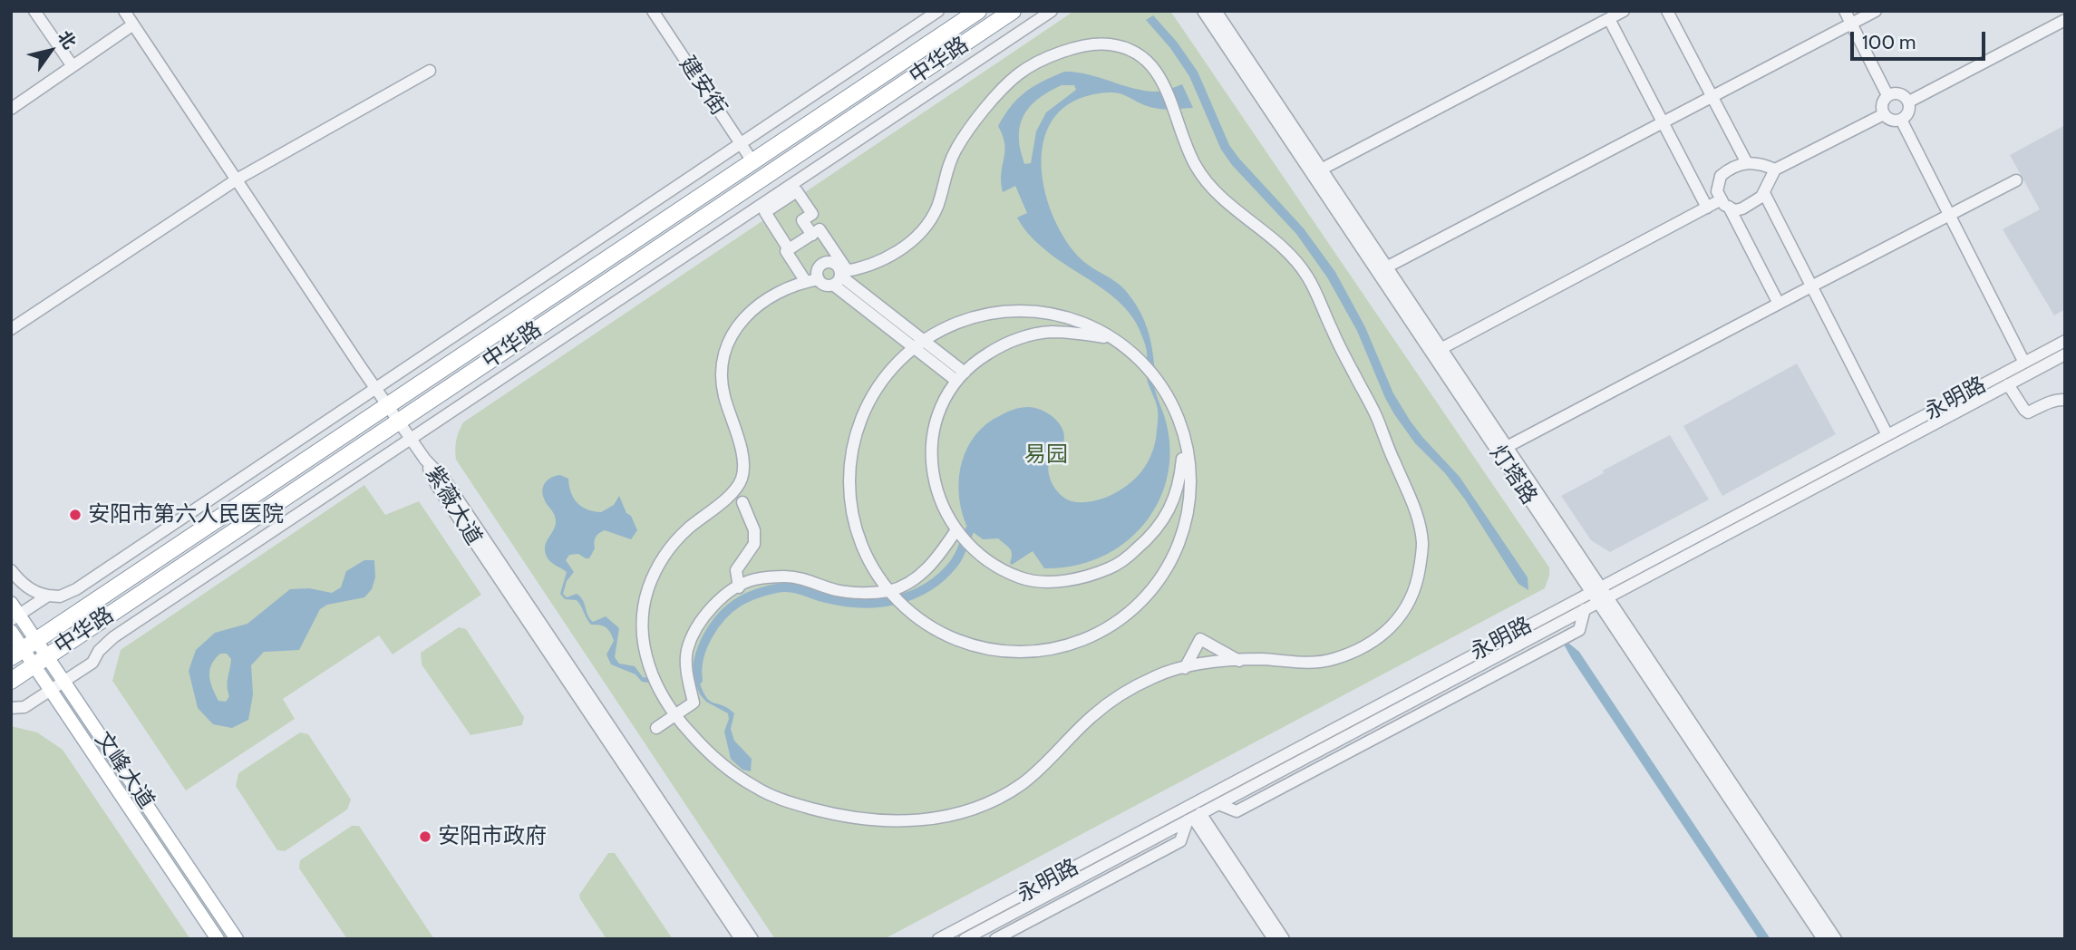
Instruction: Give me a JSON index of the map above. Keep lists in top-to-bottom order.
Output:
{
  "streets": {
    "highway": ["中华路"],
    "main road": ["文峰大道"],
    "street": [
      "建安街",
      "永明路",
      "灯塔路",
      "紫薇大道"
    ]
  },
  "crossings": [
    ["中华路", "建安街"],
    ["中华路", "文峰大道"],
    ["永明路", "灯塔路"]
  ],
  "parks": ["易园"],
  "places": ["安阳市第六人民医院", "安阳市政府"],
  "scale_bar": "100 m",
  "north": "top right"
}
